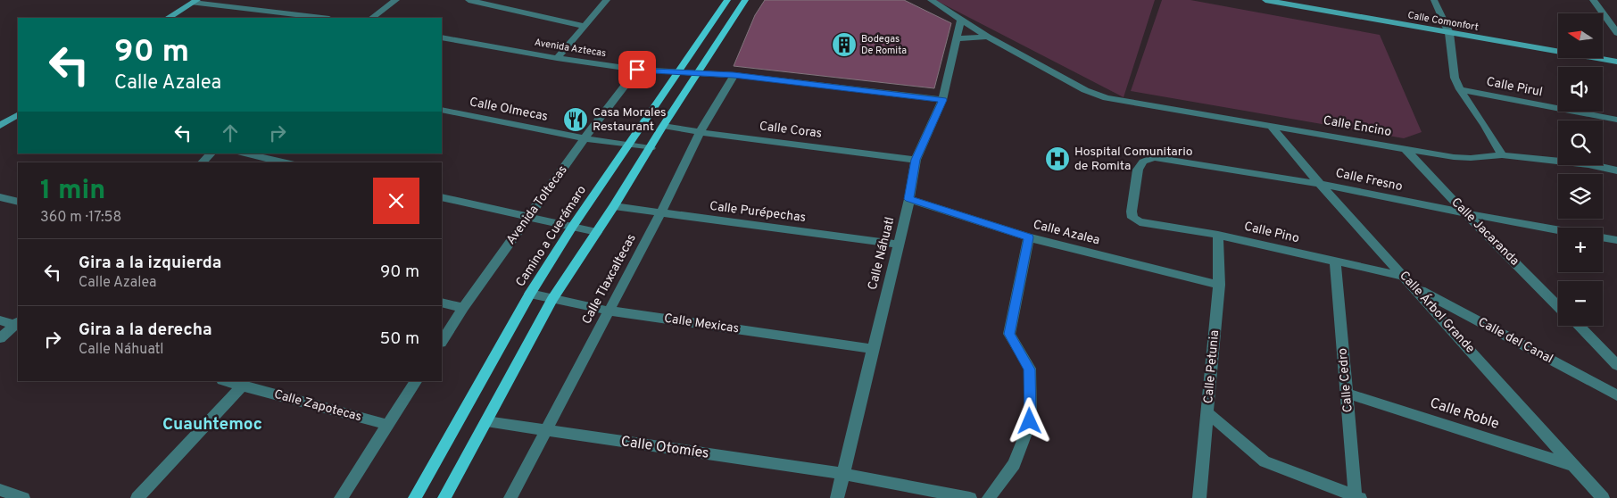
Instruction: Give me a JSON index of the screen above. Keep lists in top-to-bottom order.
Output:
{
  "streets": {
    "main road": ["Camino a Cuerámaro"],
    "street": [
      "Calle Comonfort",
      "Avenida Aztecas",
      "Calle Pirul",
      "Calle Olmecas",
      "Calle Encino",
      "Calle Coras",
      "Calle Fresno",
      "Avenida Toltecas",
      "Calle Purépechas",
      "Calle Jacaranda",
      "Calle Azalea",
      "Calle Pino",
      "Calle Náhuatl",
      "Calle Tlaxcaltecas",
      "Calle Árbol Grande",
      "Calle Mexicas",
      "Calle del Canal",
      "Calle Petunia",
      "Calle Cedro",
      "Calle Zapotecas",
      "Calle Roble",
      "Calle Otomíes"
    ]
  },
  "crossings": [
    ["Avenida Aztecas", "Avenida Toltecas"],
    ["Avenida Aztecas", "Camino a Cuerámaro"],
    ["Avenida Aztecas", "Calle Náhuatl"],
    ["Avenida Aztecas", "Calle Tlaxcaltecas"],
    ["Calle Olmecas", "Avenida Toltecas"],
    ["Calle Olmecas", "Camino a Cuerámaro"],
    ["Calle Encino", "Calle Jacaranda"],
    ["Calle Encino", "Calle Náhuatl"],
    ["Calle Encino", "Calle Árbol Grande"],
    ["Calle Coras", "Calle Náhuatl"],
    ["Calle Coras", "Calle Tlaxcaltecas"],
    ["Calle Fresno", "Calle Jacaranda"],
    ["Calle Fresno", "Calle Pino"],
    ["Calle Fresno", "Calle Árbol Grande"],
    ["Calle Purépechas", "Calle Náhuatl"],
    ["Calle Purépechas", "Calle Tlaxcaltecas"],
    ["Calle Azalea", "Calle Náhuatl"],
    ["Calle Azalea", "Calle Petunia"],
    ["Calle Pino", "Calle Árbol Grande"],
    ["Calle Pino", "Calle Petunia"],
    ["Calle Pino", "Calle Cedro"],
    ["Camino a Cuerámaro", "Calle Mexicas"],
    ["Calle Náhuatl", "Calle Mexicas"],
    ["Calle Náhuatl", "Calle Otomíes"],
    ["Calle Tlaxcaltecas", "Calle Mexicas"],
    ["Calle Tlaxcaltecas", "Calle Otomíes"],
    ["Calle Árbol Grande", "Calle del Canal"],
    ["Calle Árbol Grande", "Calle Roble"],
    ["Calle Cedro", "Calle Roble"]
  ],
  "districts": ["Cuauhtemoc"],
  "places": {
    "building": ["Bodegas De Romita"],
    "restaurant": ["Casa Morales Restaurant"],
    "hospital": ["Hospital Comunitario de Romita"]
  },
  "north": "left",
  "page": {
    "map_buttons": ["+", "−"],
    "turn": ["90 m", "Calle Azalea"],
    "heading": ["1 min", "360 m · 17:58"],
    "list": [
      {
        "name": "Gira a la izquierda",
        "note": "Calle Azalea",
        "value": "90 m"
      },
      {
        "name": "Gira a la derecha",
        "note": "Calle Náhuatl",
        "value": "50 m"
      }
    ]
  }
}
